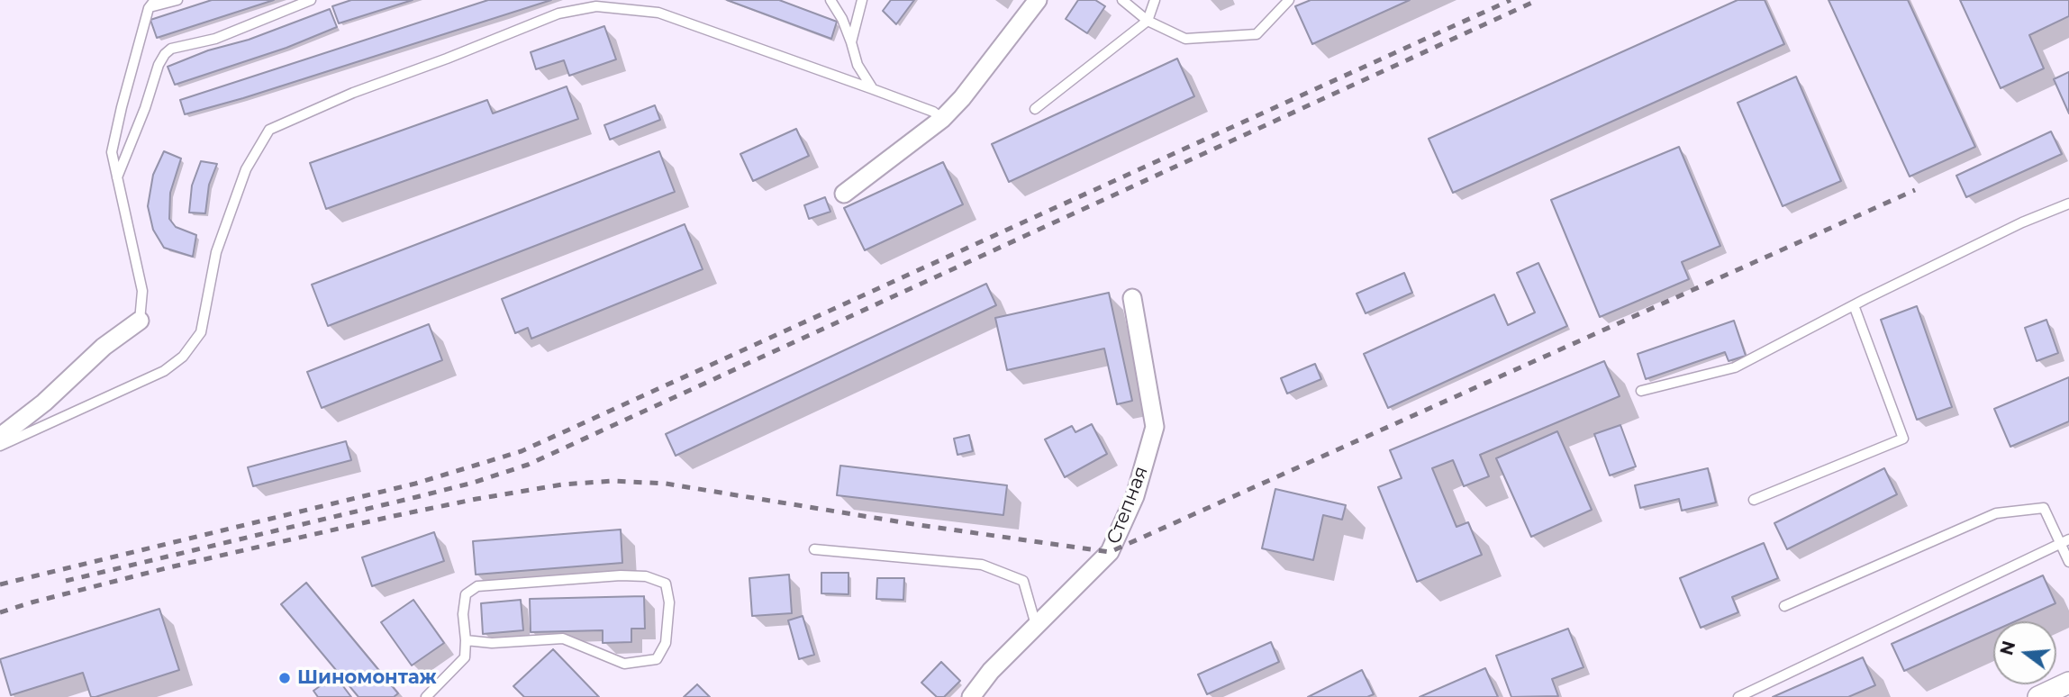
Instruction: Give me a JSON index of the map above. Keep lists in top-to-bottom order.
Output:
{
  "streets": {
    "street": ["Степная"]
  },
  "places": ["Шиномонтаж"],
  "north": "left"
}
